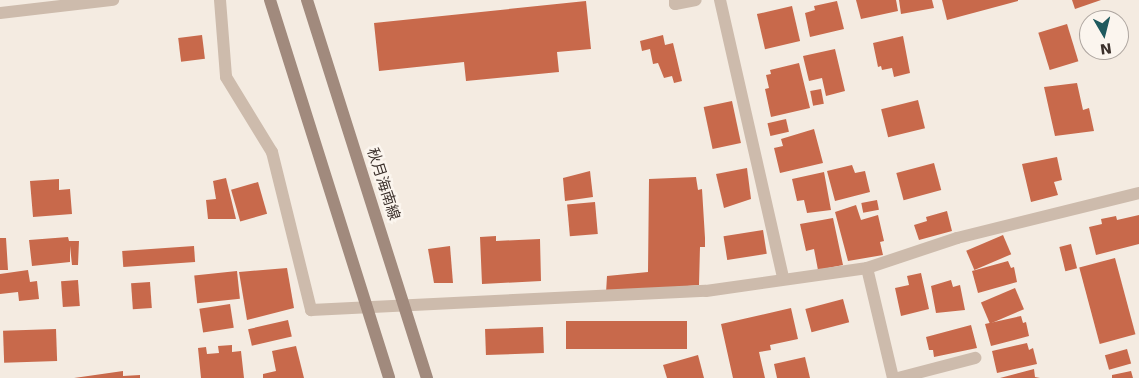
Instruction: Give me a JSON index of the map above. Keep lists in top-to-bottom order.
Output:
{
  "streets": {
    "main road": ["秋月海南線"]
  },
  "north": "bottom"
}
